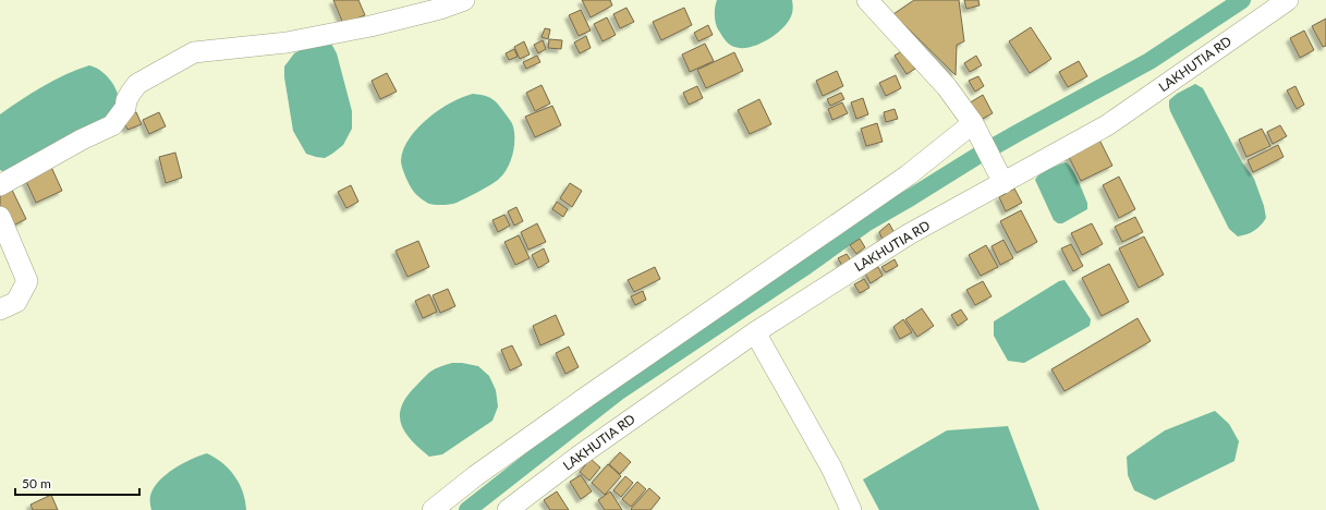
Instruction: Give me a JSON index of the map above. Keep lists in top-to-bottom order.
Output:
{
  "streets": {
    "street": ["LAKHUTIA RD"]
  },
  "scale_bar": "50 m"
}
